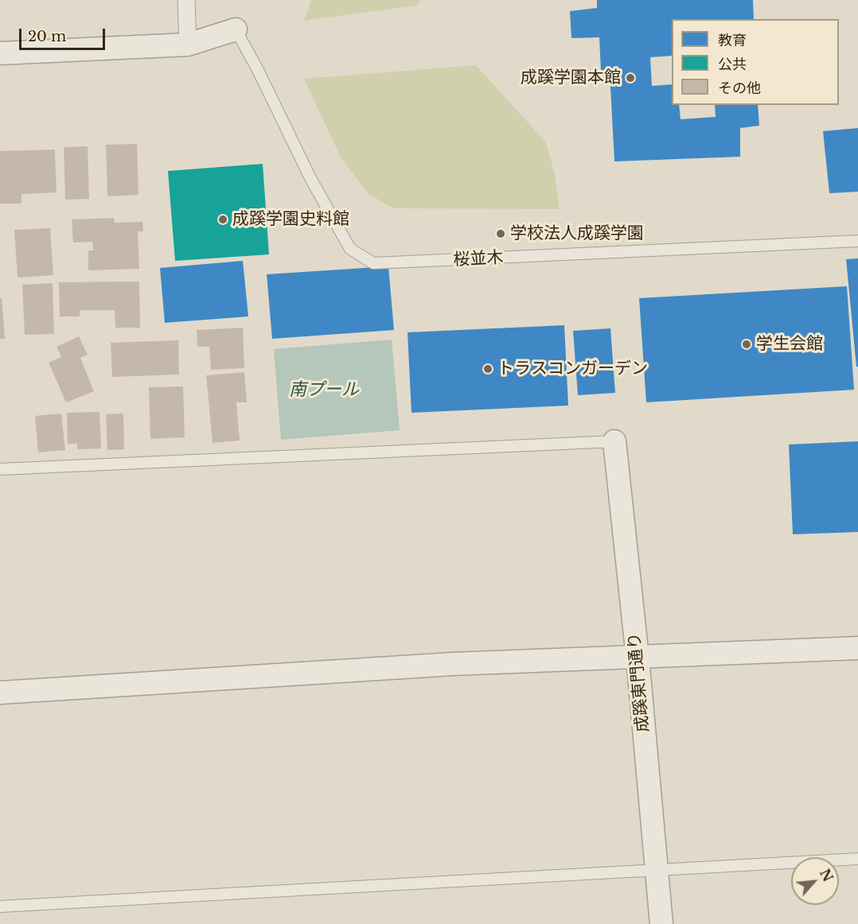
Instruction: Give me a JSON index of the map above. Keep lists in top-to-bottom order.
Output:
{
  "streets": {
    "street": ["成蹊東門通り"],
    "lane": ["桜並木"]
  },
  "water": ["南プール"],
  "places": [
    "成蹊学園本館",
    "成蹊学園史料館",
    "学校法人成蹊学園",
    "学生会館",
    "トラスコンガーデン"
  ],
  "legend": ["教育", "公共", "その他"],
  "scale_bar": "20 m",
  "north": "top right"
}
